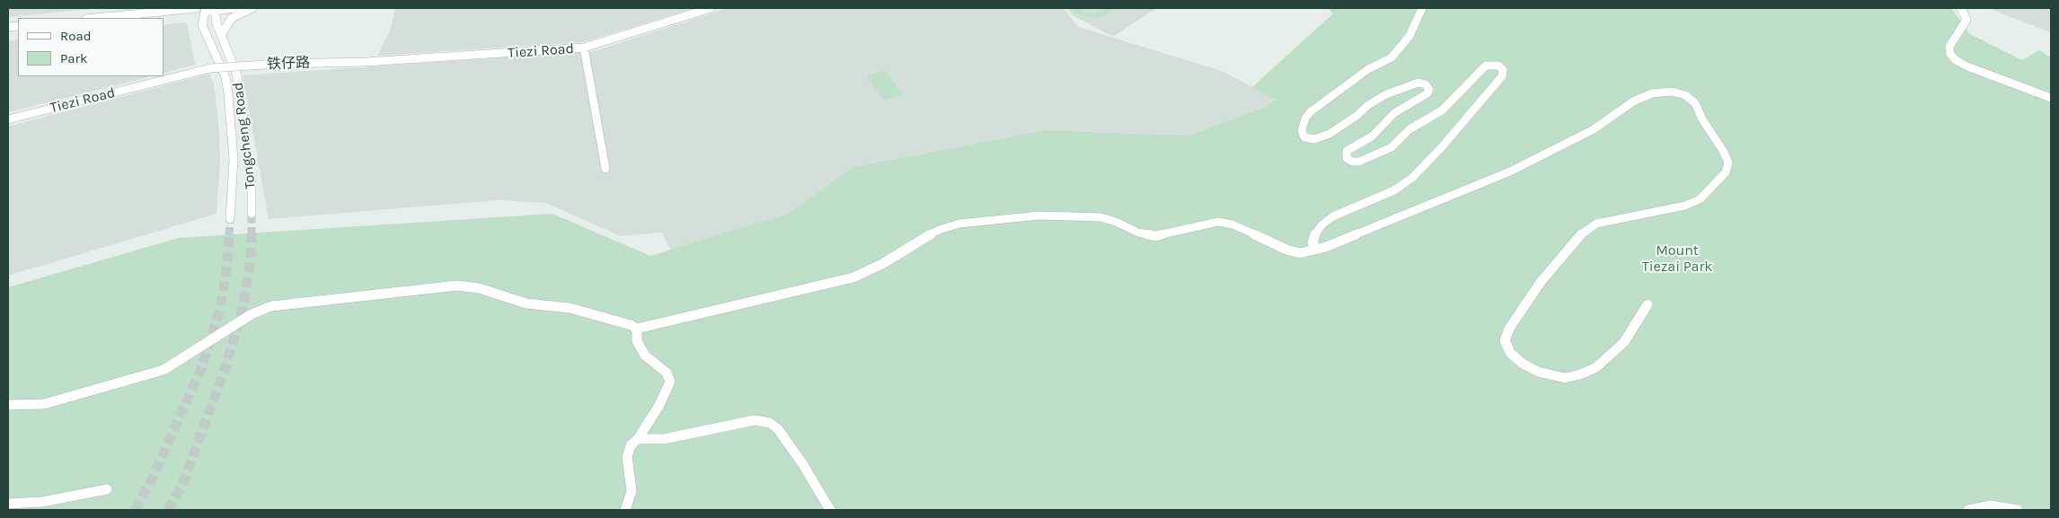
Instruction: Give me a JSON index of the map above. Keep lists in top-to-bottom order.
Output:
{
  "streets": {
    "street": ["Tiezi Road", "铁仔路", "Tongcheng Road"]
  },
  "crossings": [
    ["Tiezi Road", "铁仔路"]
  ],
  "parks": ["Mount Tiezai Park"],
  "legend": ["Road", "Park"]
}
